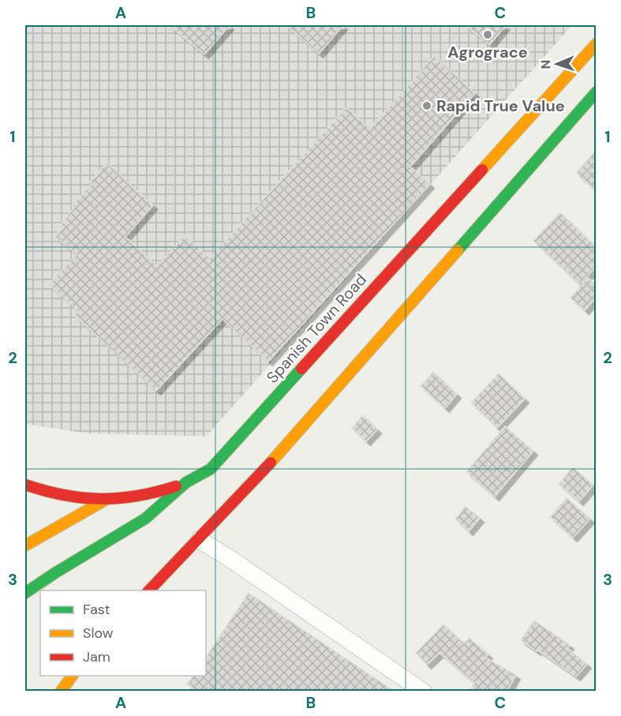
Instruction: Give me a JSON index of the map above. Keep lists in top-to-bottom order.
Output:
{
  "streets": {
    "highway": ["Spanish Town Road"]
  },
  "places": ["Agrograce", "Rapid True Value"],
  "legend": ["Fast", "Slow", "Jam"],
  "north": "left",
  "grid": {
    "columns": ["A", "B", "C"],
    "rows": ["1", "2", "3"]
  }
}
